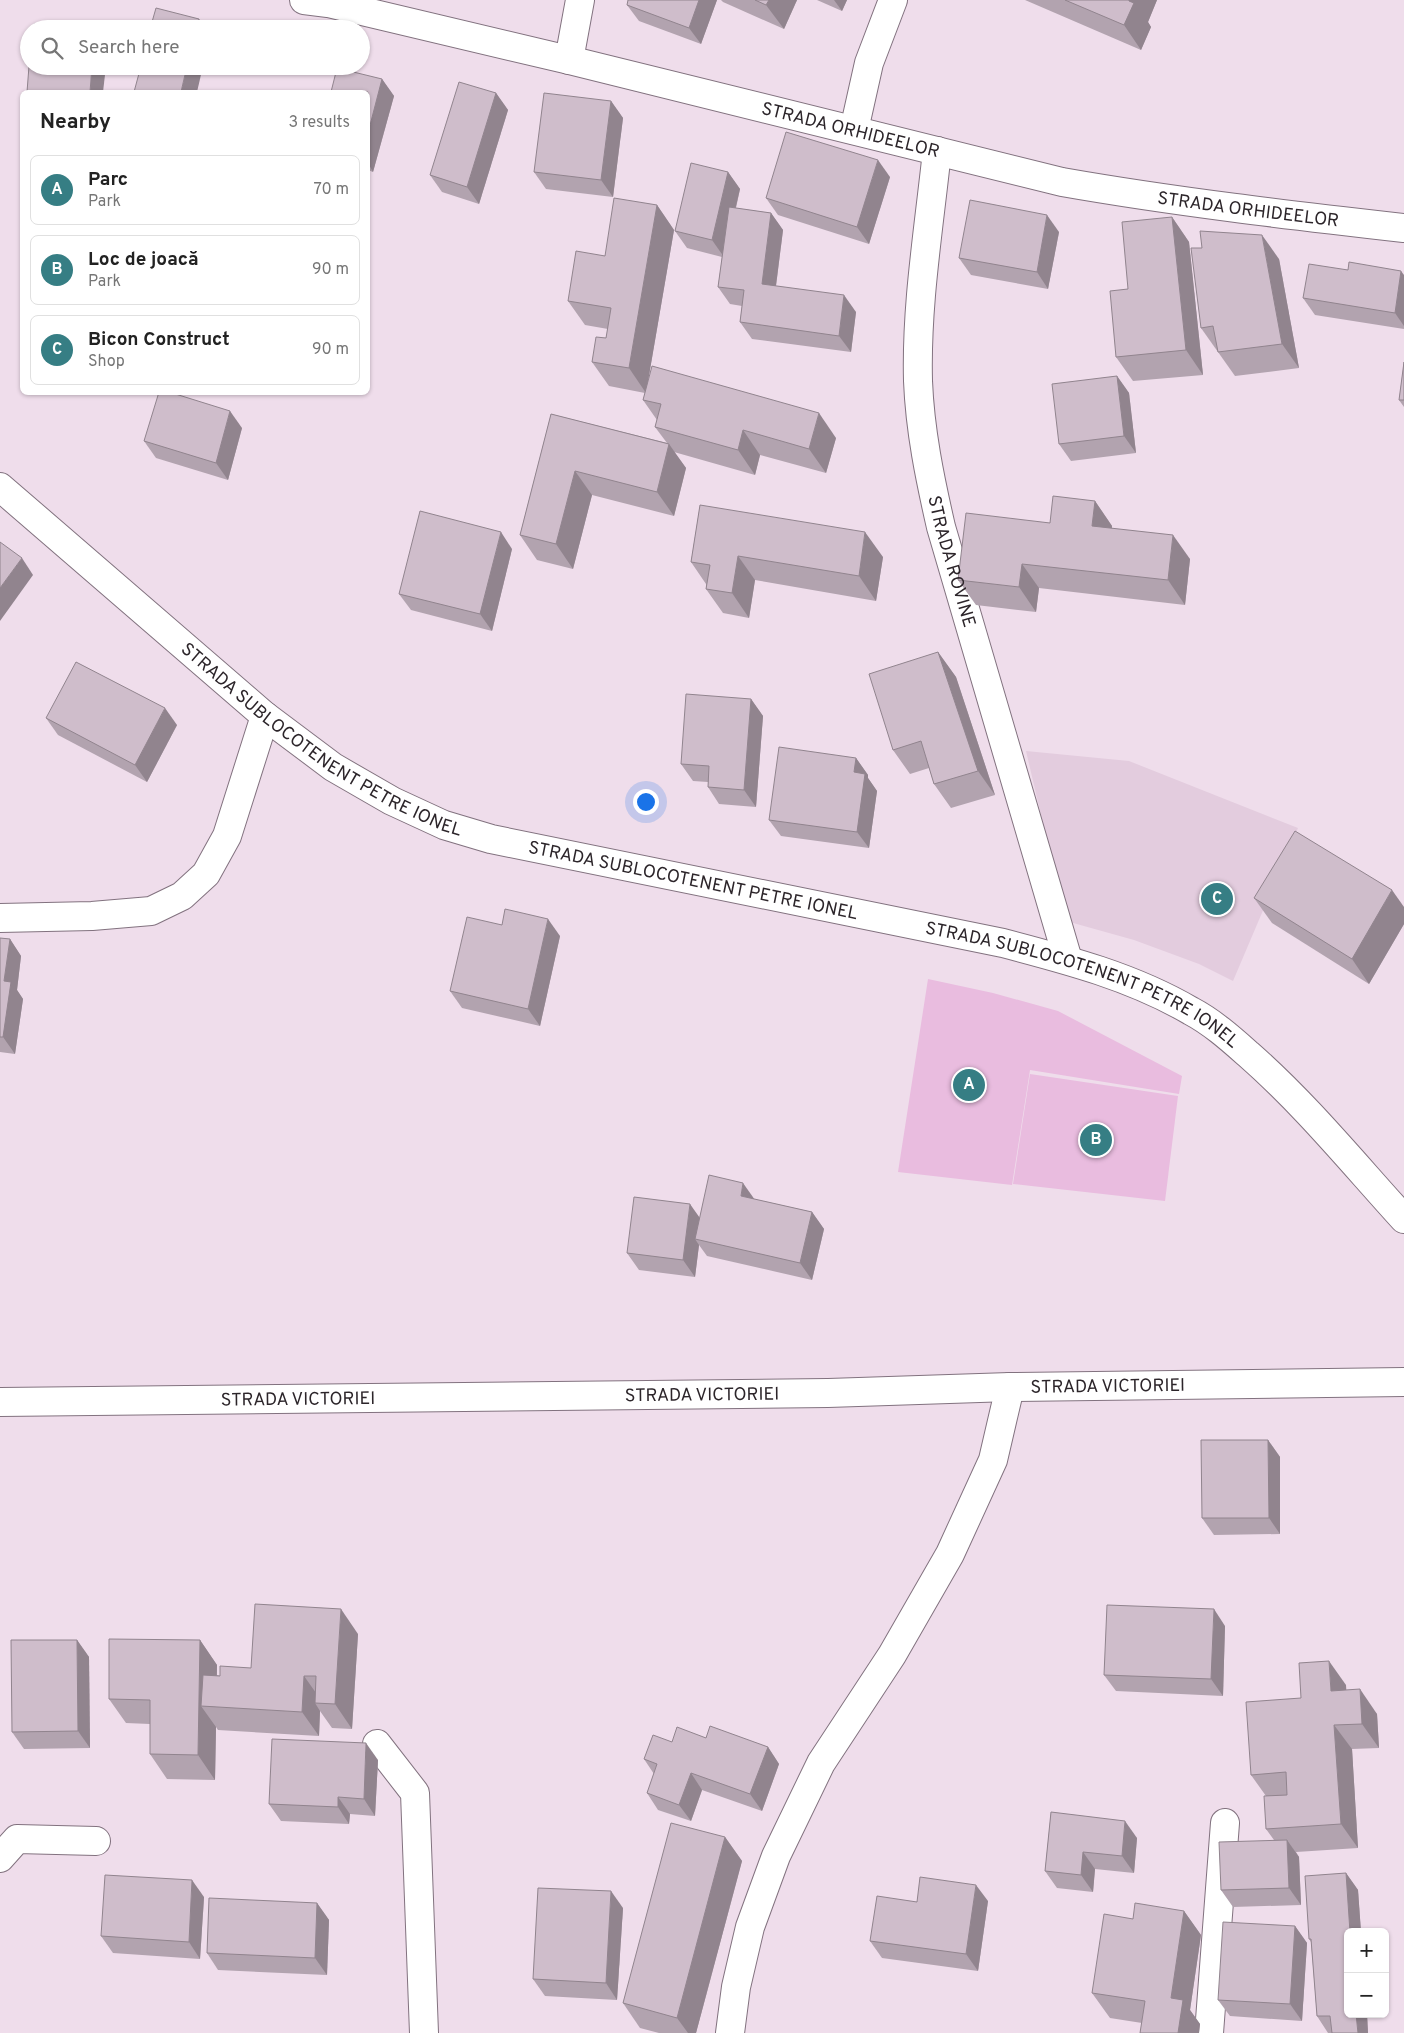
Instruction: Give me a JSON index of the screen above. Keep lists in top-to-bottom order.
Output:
{
  "streets": {
    "street": [
      "STRADA ORHIDEELOR",
      "STRADA ROVINE",
      "STRADA SUBLOCOTENENT PETRE IONEL",
      "STRADA VICTORIEI"
    ]
  },
  "crossings": [
    ["STRADA ORHIDEELOR", "STRADA ROVINE"],
    ["STRADA ROVINE", "STRADA SUBLOCOTENENT PETRE IONEL"]
  ],
  "page": {
    "search": "Search here",
    "heading": ["Nearby", "3 results"],
    "list": [
      {
        "mark": "A",
        "name": "Parc",
        "note": "Park",
        "value": "70 m"
      },
      {
        "mark": "B",
        "name": "Loc de joacă",
        "note": "Park",
        "value": "90 m"
      },
      {
        "mark": "C",
        "name": "Bicon Construct",
        "note": "Shop",
        "value": "90 m"
      }
    ],
    "pins": ["C", "A", "B"],
    "map_buttons": ["+", "−"]
  }
}
